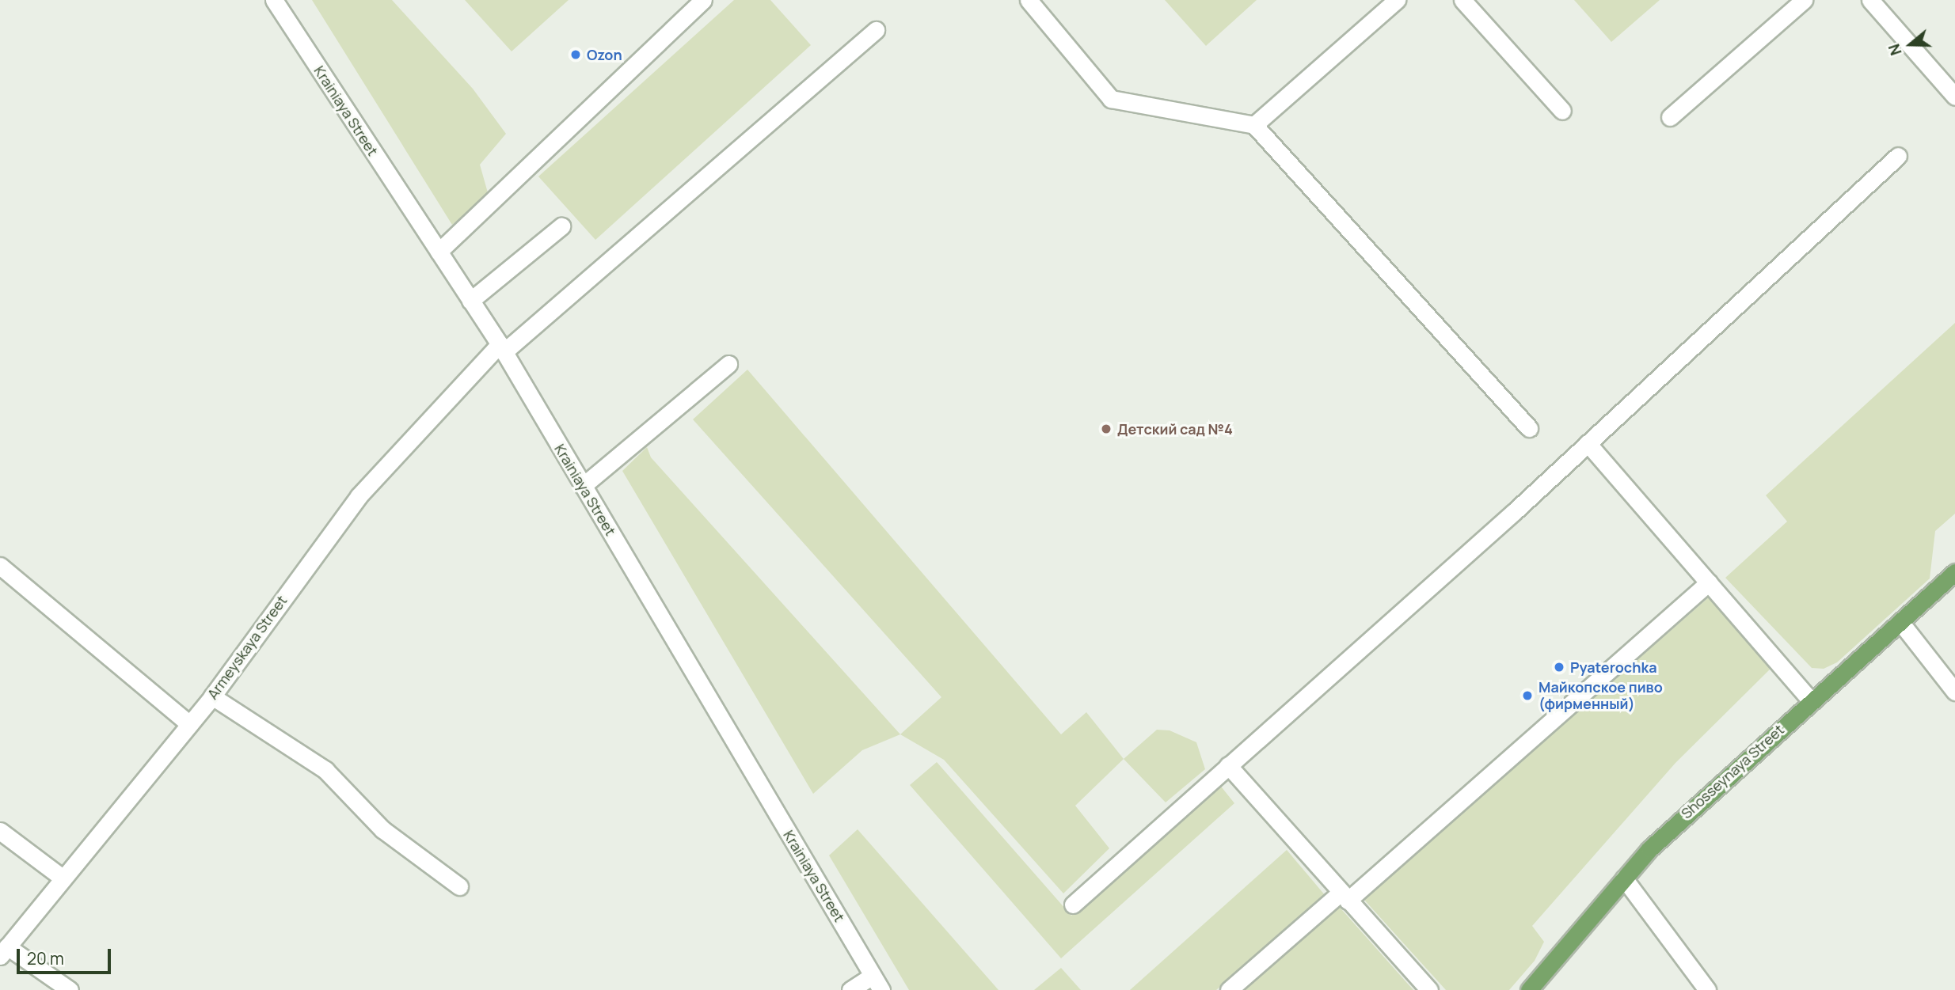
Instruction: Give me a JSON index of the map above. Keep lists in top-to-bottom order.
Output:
{
  "streets": {
    "main road": ["Shosseynaya Street"],
    "street": ["Krainiaya Street", "Armeyskaya Street"]
  },
  "crossings": [
    ["Krainiaya Street", "Armeyskaya Street"]
  ],
  "places": [
    "Ozon",
    "Детский сад №4",
    "Pyaterochka",
    "Майкопское пиво (фирменный)"
  ],
  "scale_bar": "20 m",
  "north": "left"
}
